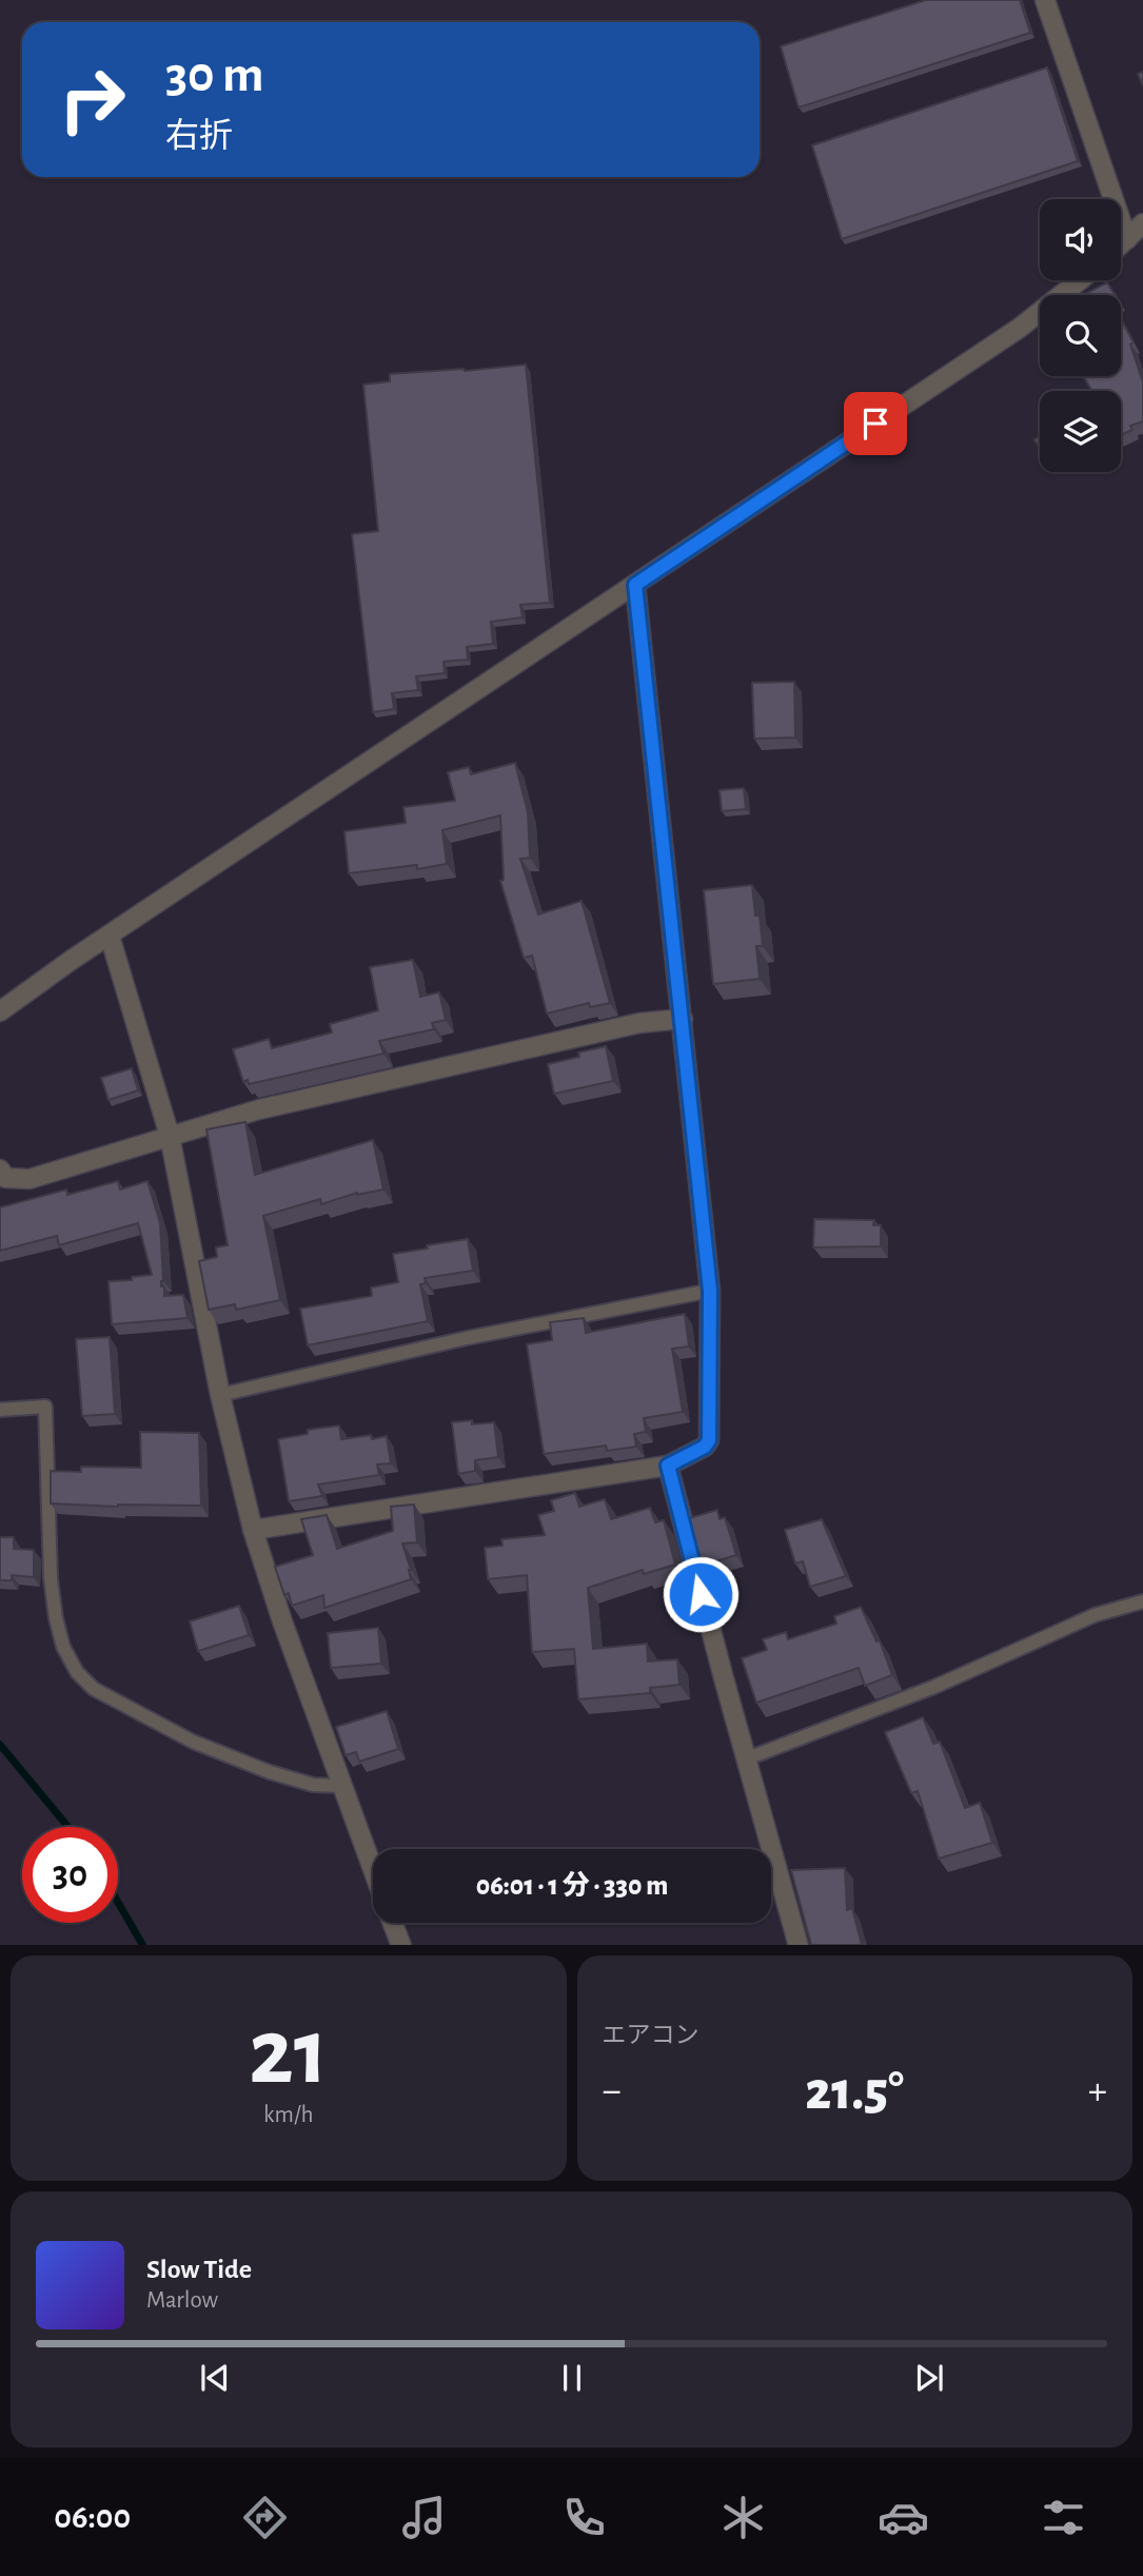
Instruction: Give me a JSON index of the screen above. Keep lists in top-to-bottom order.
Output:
{
  "page": {
    "turn": ["30 m", "右折"],
    "limit": "30",
    "trip": "06:01 · 1 分 · 330 m",
    "tile": [
      ["21", "km/h"],
      "エアコン"
    ],
    "heat": ["−", "21.5°", "+"],
    "song": ["Slow Tide", "Marlow"],
    "tabs": "06:00"
  }
}
